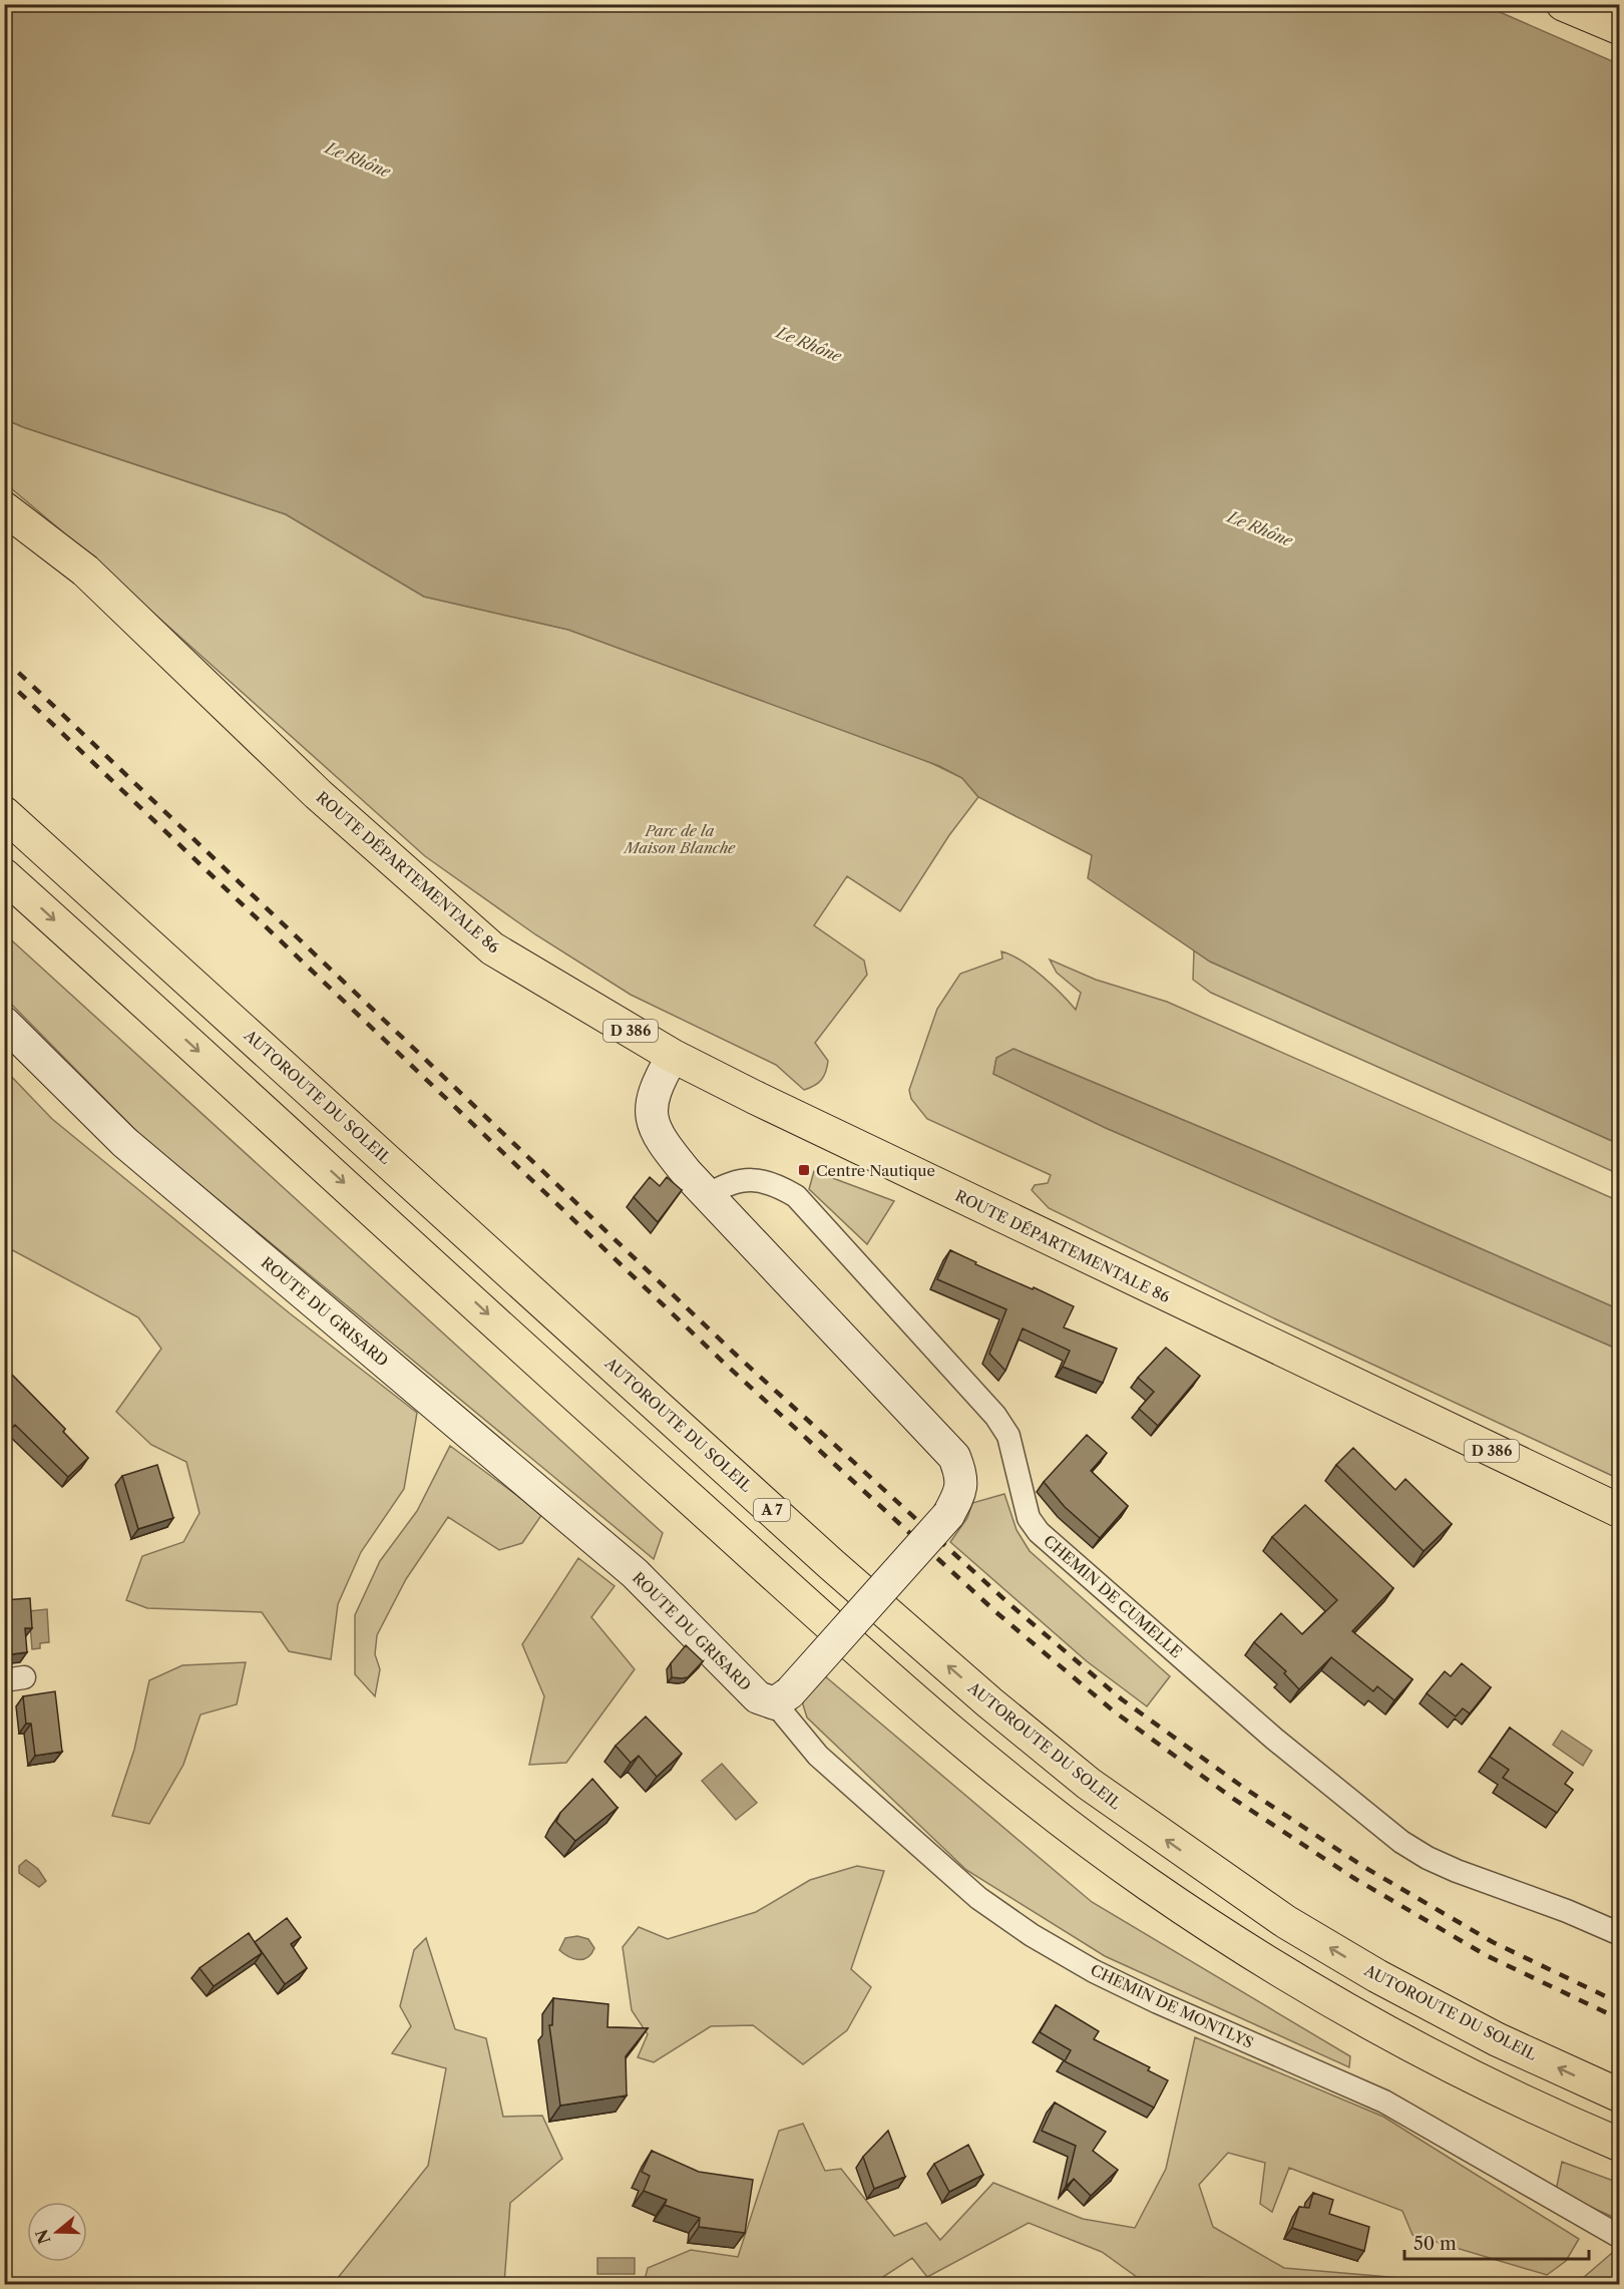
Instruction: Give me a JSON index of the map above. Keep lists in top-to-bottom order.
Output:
{
  "streets": {
    "main road": [
      "ROUTE DÉPARTEMENTALE 86",
      "D 386",
      "AUTOROUTE DU SOLEIL",
      "A 7"
    ],
    "street": ["ROUTE DU GRISARD", "CHEMIN DE CUMELLE", "CHEMIN DE MONTLYS"]
  },
  "crossings": [
    ["ROUTE DU GRISARD", "CHEMIN DE MONTLYS"]
  ],
  "water": ["Le Rhône"],
  "parks": ["Parc de la Maison Blanche"],
  "places": {
    "transit": ["Centre Nautique"]
  },
  "scale_bar": "50 m",
  "north": "left"
}
